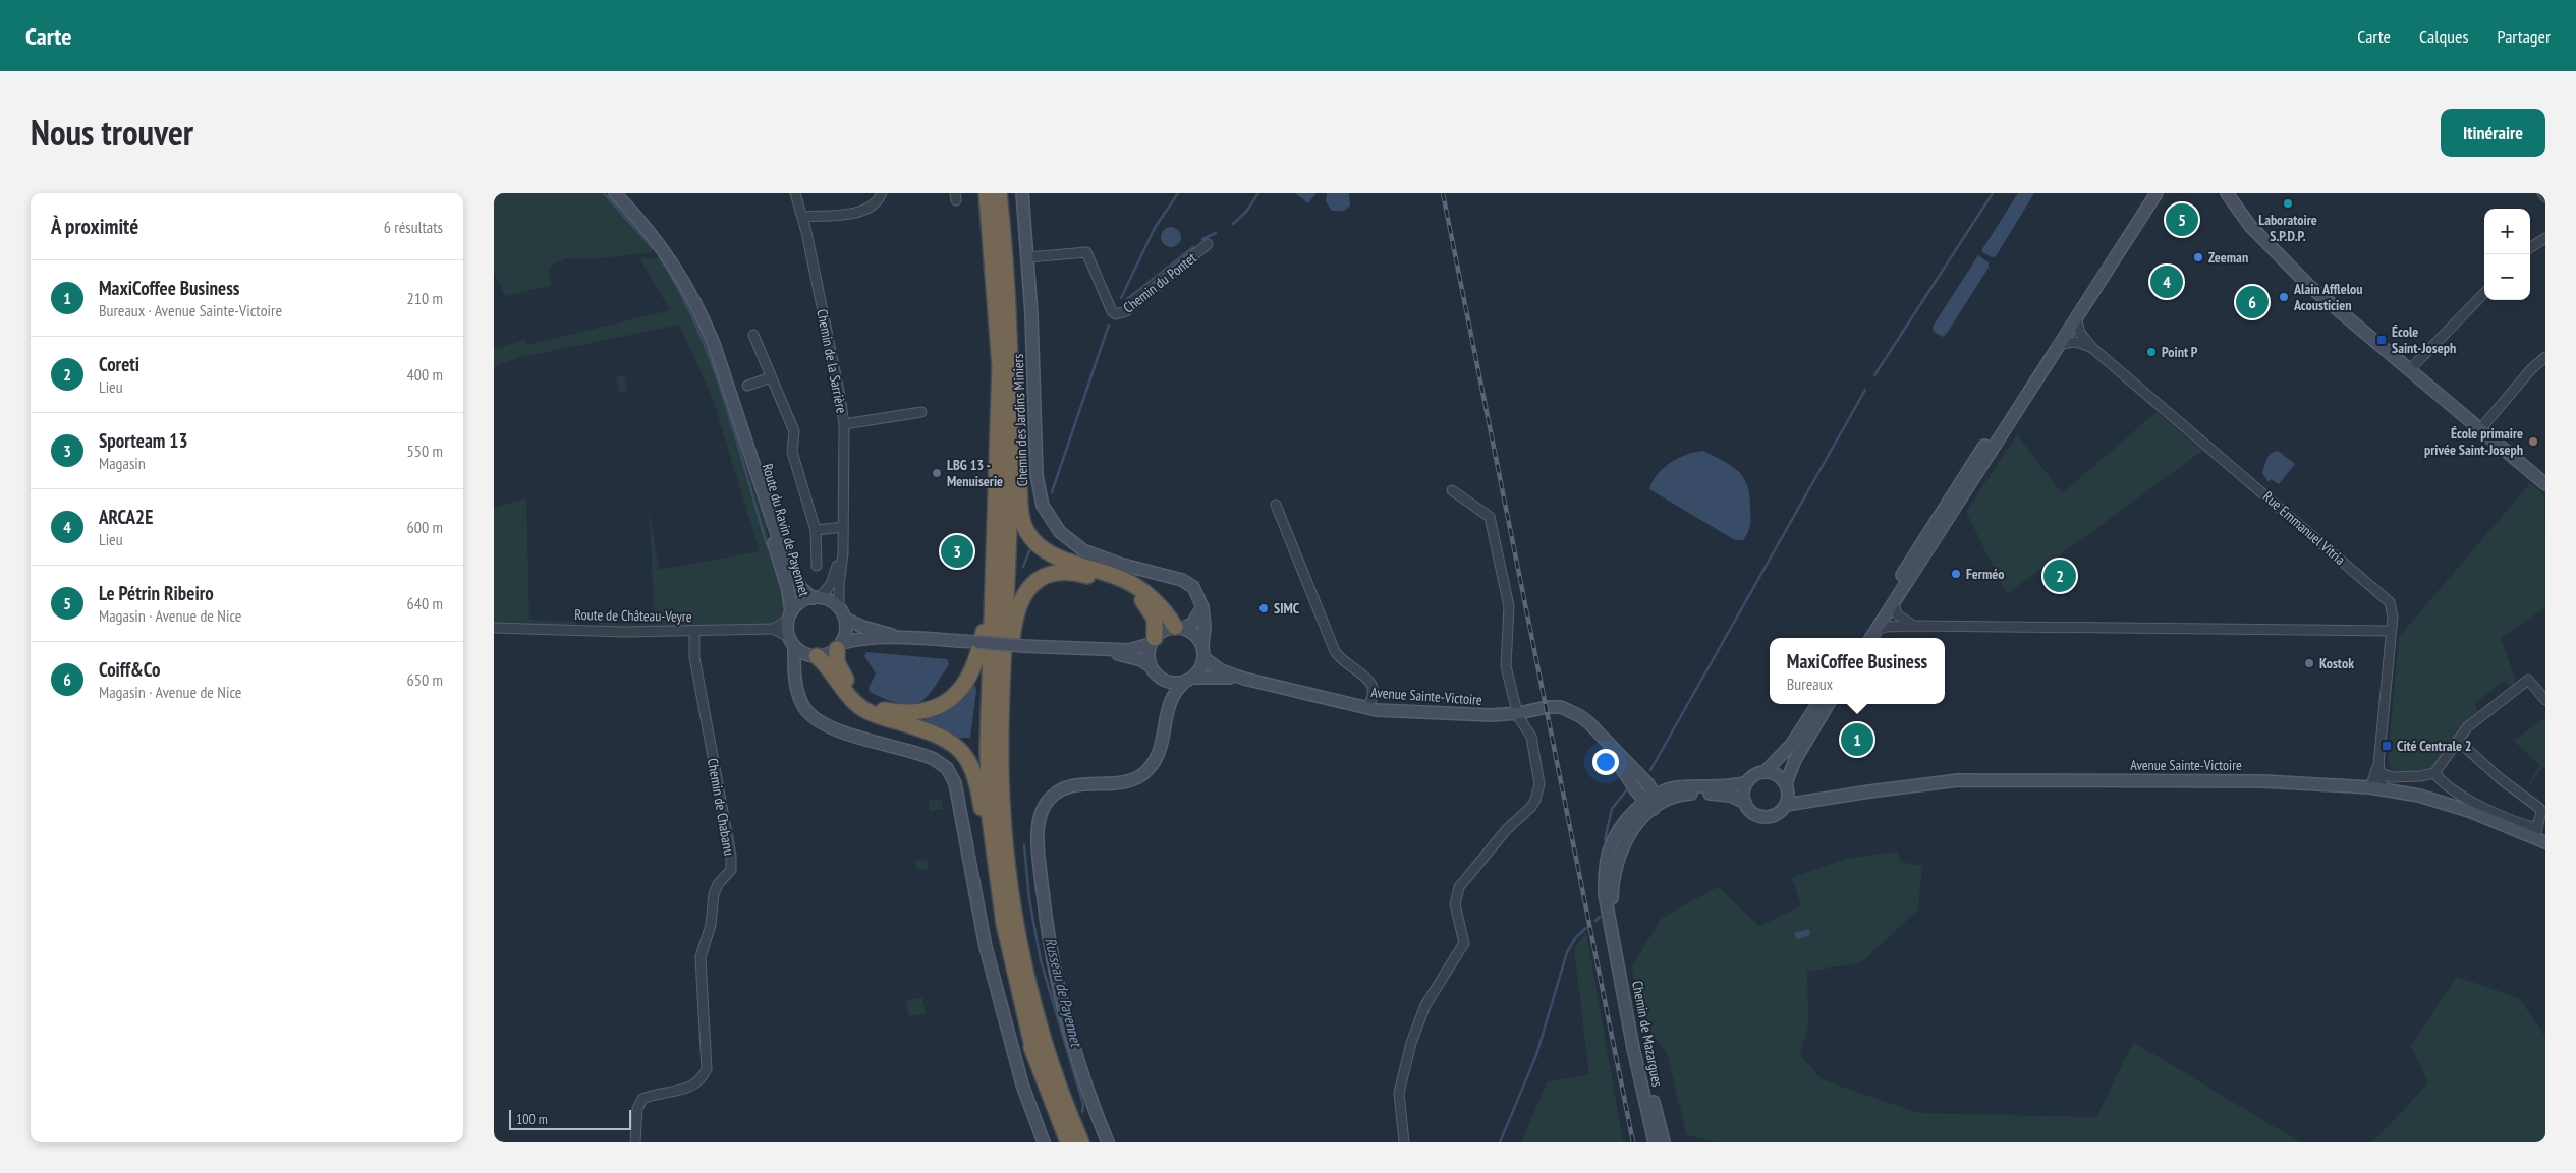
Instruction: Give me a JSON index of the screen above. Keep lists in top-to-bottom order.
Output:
{
  "streets": {
    "street": [
      "Chemin du Pontet",
      "Chemin de la Sarrière",
      "Chemin des Jardins Miniers",
      "Rue Emmanuel Vitria",
      "Route du Ravin de Payennet",
      "Route de Château-Veyre",
      "Avenue Sainte-Victoire",
      "Chemin de Chabanu",
      "Chemin de Mazargues"
    ]
  },
  "crossings": [
    ["Chemin du Pontet", "Chemin des Jardins Miniers"],
    ["Chemin des Jardins Miniers", "Avenue Sainte-Victoire"],
    ["Route du Ravin de Payennet", "Route de Château-Veyre"],
    ["Route de Château-Veyre", "Chemin de Chabanu"]
  ],
  "water": ["Russeau de Payennet"],
  "places": {
    "other": [
      "Laboratoire S.P.D.P.",
      "Zeeman",
      "Alain Afflelou Acousticien",
      "Point P",
      "École primaire privée Saint-Joseph",
      "LBG 13 - Menuiserie",
      "Ferméo",
      "SIMC",
      "Kostok"
    ],
    "transit": ["École Saint-Joseph", "Cité Centrale 2"]
  },
  "scale_bar": "100 m",
  "page": {
    "header": "Carte",
    "nav": ["Carte", "Calques", "Partager"],
    "title": "Nous trouver",
    "buttons": "Itinéraire",
    "heading": ["À proximité", "6 résultats"],
    "pins": [
      "5",
      "4",
      "6",
      "3",
      "2",
      "1"
    ],
    "map_buttons": ["+", "−"],
    "list": [
      {
        "mark": "1",
        "name": "MaxiCoffee Business",
        "note": "Bureaux · Avenue Sainte-Victoire",
        "value": "210 m"
      },
      {
        "mark": "2",
        "name": "Coreti",
        "note": "Lieu",
        "value": "400 m"
      },
      {
        "mark": "3",
        "name": "Sporteam 13",
        "note": "Magasin",
        "value": "550 m"
      },
      {
        "mark": "4",
        "name": "ARCA2E",
        "note": "Lieu",
        "value": "600 m"
      },
      {
        "mark": "5",
        "name": "Le Pétrin Ribeiro",
        "note": "Magasin · Avenue de Nice",
        "value": "640 m"
      },
      {
        "mark": "6",
        "name": "Coiff&Co",
        "note": "Magasin · Avenue de Nice",
        "value": "650 m"
      }
    ],
    "popup": ["MaxiCoffee Business", "Bureaux"],
    "scale": "100 m"
  }
}
